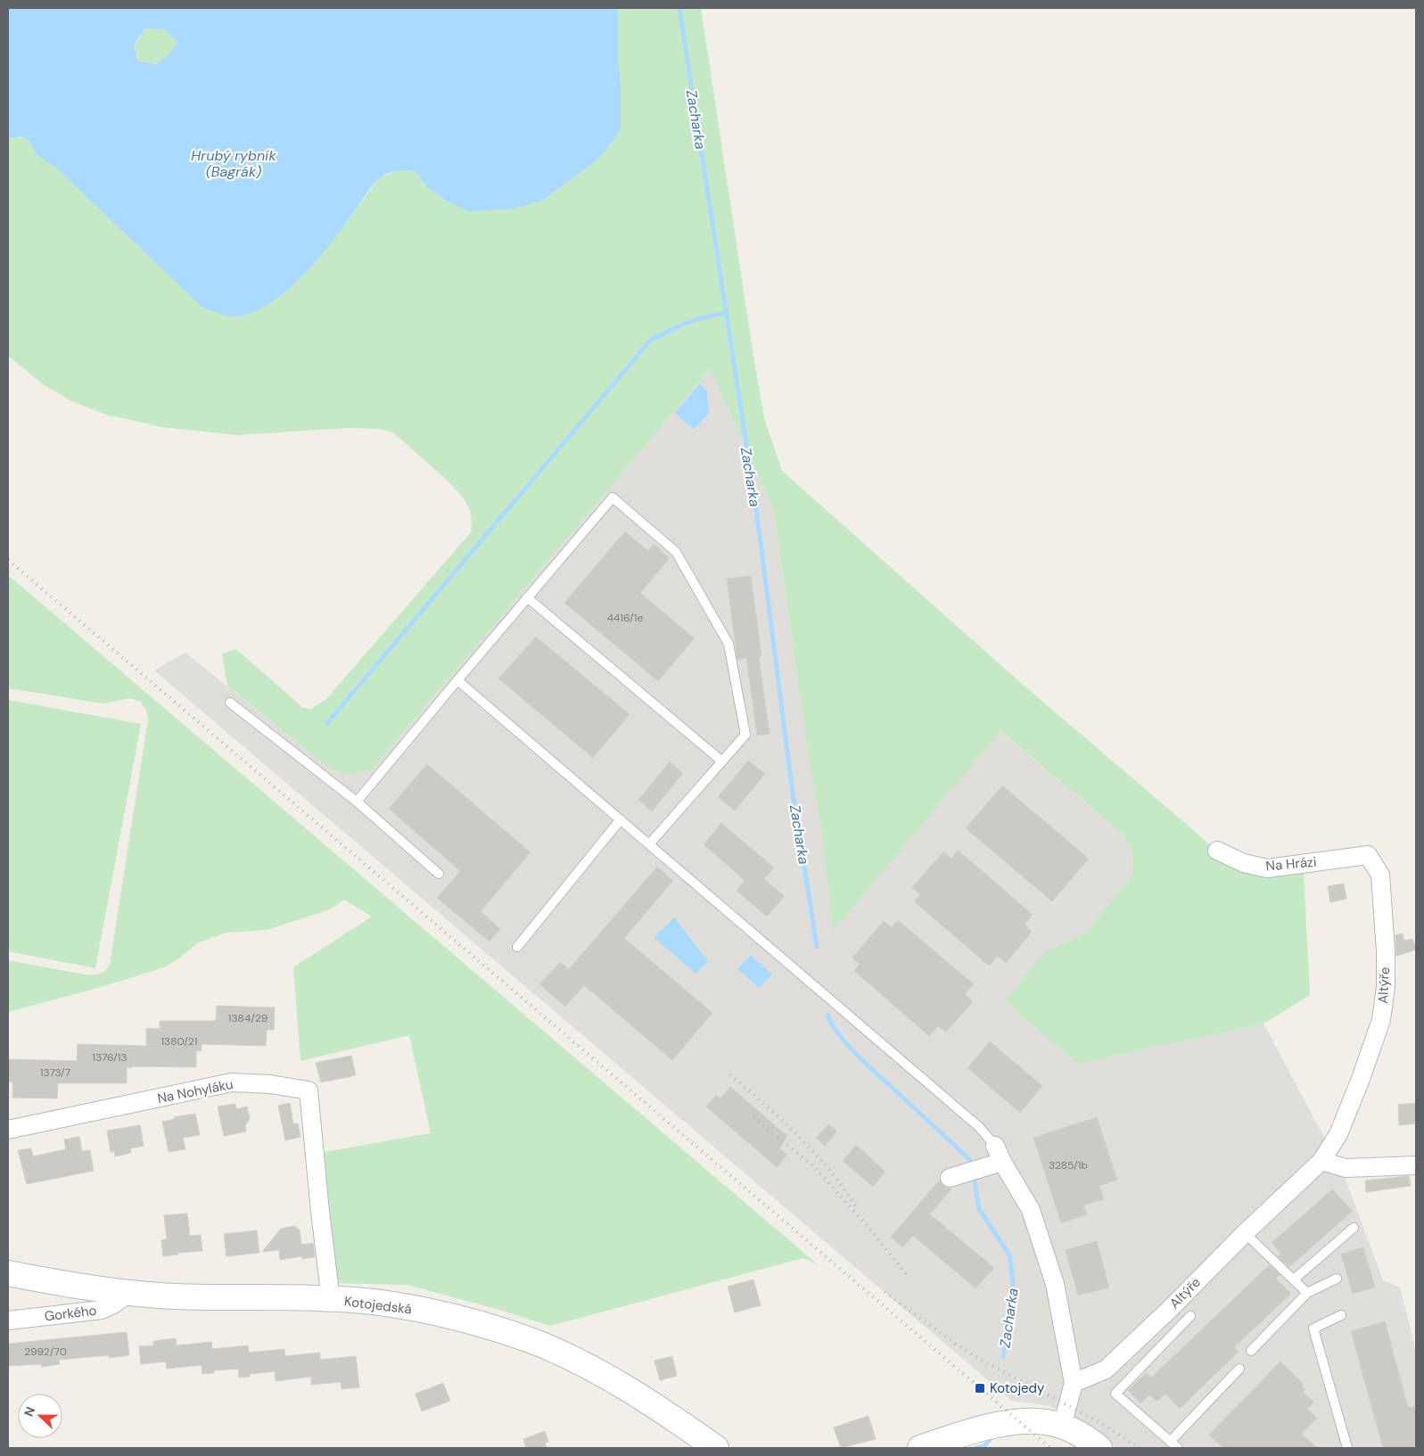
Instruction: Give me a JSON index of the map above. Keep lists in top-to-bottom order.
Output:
{
  "streets": {
    "main road": ["Kotojedská"],
    "street": [
      "Na Hrázi",
      "Altýře",
      "Na Nohyláku",
      "Gorkého"
    ]
  },
  "crossings": [
    ["Na Hrázi", "Altýře"],
    ["Na Nohyláku", "Kotojedská"],
    ["Kotojedská", "Gorkého"]
  ],
  "water": ["Zacharka", "Hrubý rybník (Bagrák)"],
  "places": {
    "transit": ["Kotojedy"]
  },
  "house_numbers": [
    "4416/1e",
    "1384/29",
    "1380/21",
    "1376/13",
    "1373/7",
    "3285/1b",
    "2992/70"
  ],
  "north": "left"
}
